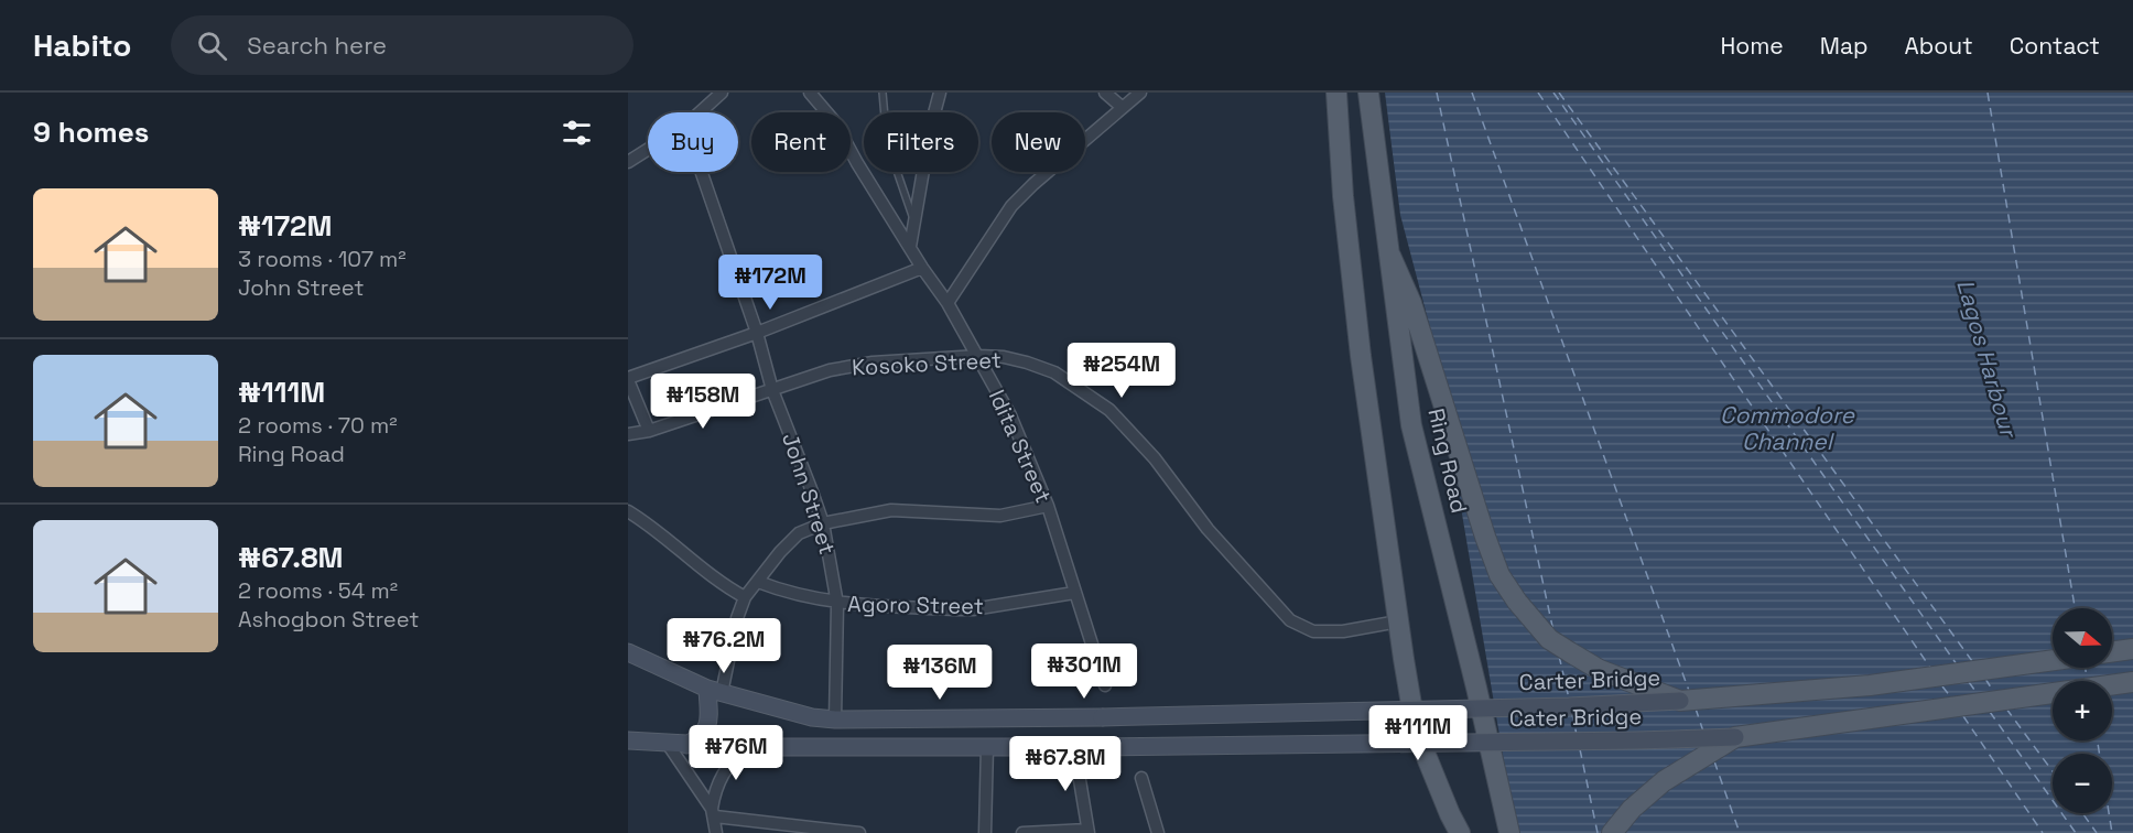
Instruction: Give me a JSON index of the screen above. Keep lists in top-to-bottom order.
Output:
{
  "streets": {
    "main road": ["Ring Road", "Carter Bridge", "Cater Bridge"],
    "street": [
      "Kosoko Street",
      "Idita Street",
      "John Street",
      "Agoro Street"
    ]
  },
  "crossings": [
    ["Kosoko Street", "Idita Street"],
    ["Kosoko Street", "John Street"],
    ["Idita Street", "Agoro Street"],
    ["John Street", "Agoro Street"],
    ["John Street", "Carter Bridge"]
  ],
  "water": ["Lagos Harbour", "Commodore Channel"],
  "north": "right",
  "page": {
    "header": "Habito",
    "search": "Search here",
    "nav": [
      "Home",
      "Map",
      "About",
      "Contact"
    ],
    "heading": "9 homes",
    "chip": [
      "Buy",
      "Rent",
      "Filters",
      "New"
    ],
    "list": [
      {
        "name": "₦172M",
        "note": "3 rooms · 107 m² · John Street"
      },
      {
        "name": "₦111M",
        "note": "2 rooms · 70 m² · Ring Road"
      },
      {
        "name": "₦67.8M",
        "note": "2 rooms · 54 m² · Ashogbon Street"
      }
    ],
    "price": [
      "₦172M",
      "₦254M",
      "₦158M",
      "₦76.2M",
      "₦301M",
      "₦136M",
      "₦111M",
      "₦76M",
      "₦67.8M"
    ],
    "map_buttons": ["+", "−"]
  }
}
